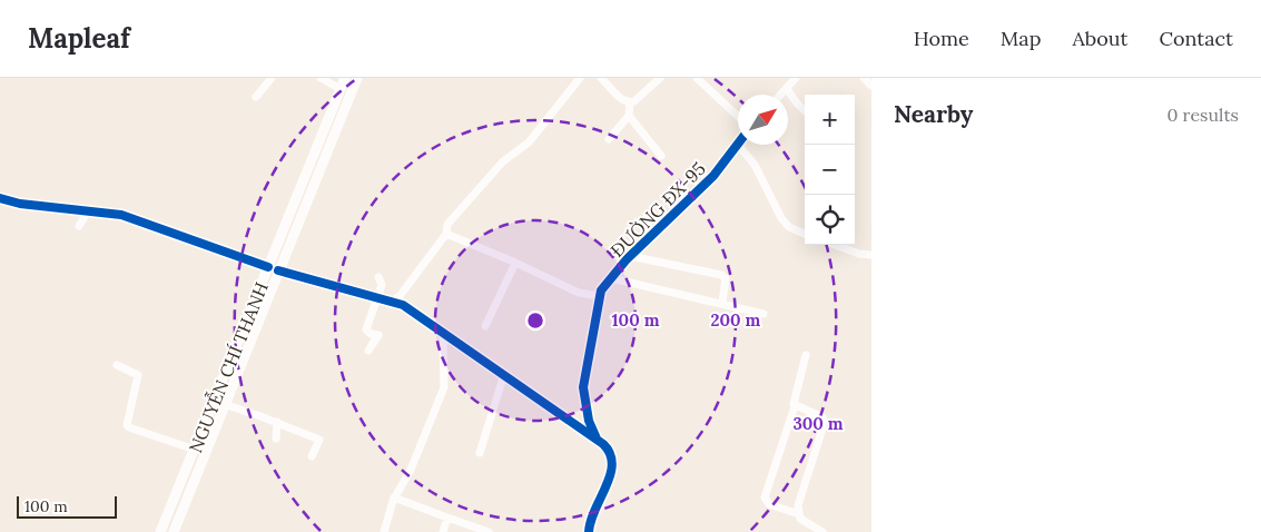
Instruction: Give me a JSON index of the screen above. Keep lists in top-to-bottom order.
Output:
{
  "streets": {
    "main road": ["NGUYỄN CHÍ THANH"],
    "street": ["ĐƯỜNG ĐX-95"]
  },
  "crossings": [
    ["ĐƯỜNG ĐX-95", "NGUYỄN CHÍ THANH"]
  ],
  "scale_bar": "100 m",
  "north": "top right",
  "page": {
    "header": "Mapleaf",
    "nav": [
      "Home",
      "Map",
      "About",
      "Contact"
    ],
    "heading": ["Nearby", "0 results"],
    "map_buttons": ["+", "−"],
    "scale": "100 m"
  },
  "rings": ["100 m", "200 m", "300 m"]
}
